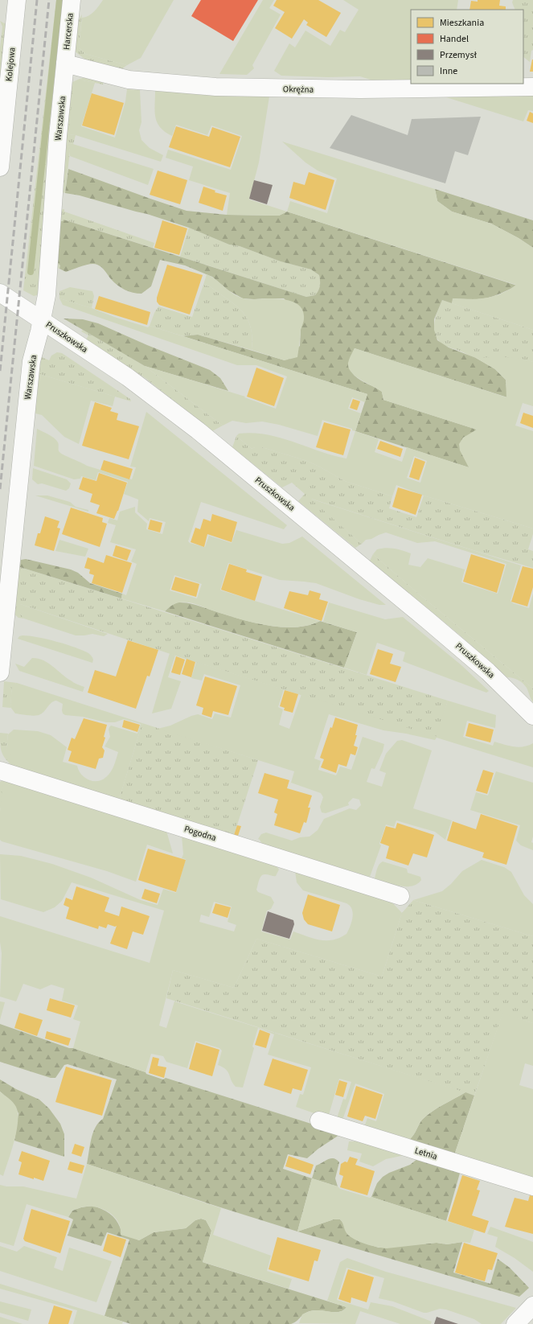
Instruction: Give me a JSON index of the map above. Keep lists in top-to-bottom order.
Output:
{
  "streets": {
    "street": [
      "Harcerska",
      "Kolejowa",
      "Okrężna",
      "Warszawska",
      "Pruszkowska",
      "Pogodna",
      "Letnia"
    ]
  },
  "crossings": [
    ["Harcerska", "Okrężna"],
    ["Harcerska", "Warszawska"],
    ["Okrężna", "Warszawska"],
    ["Warszawska", "Pruszkowska"]
  ],
  "legend": [
    "Mieszkania",
    "Handel",
    "Przemysł",
    "Inne"
  ]
}
